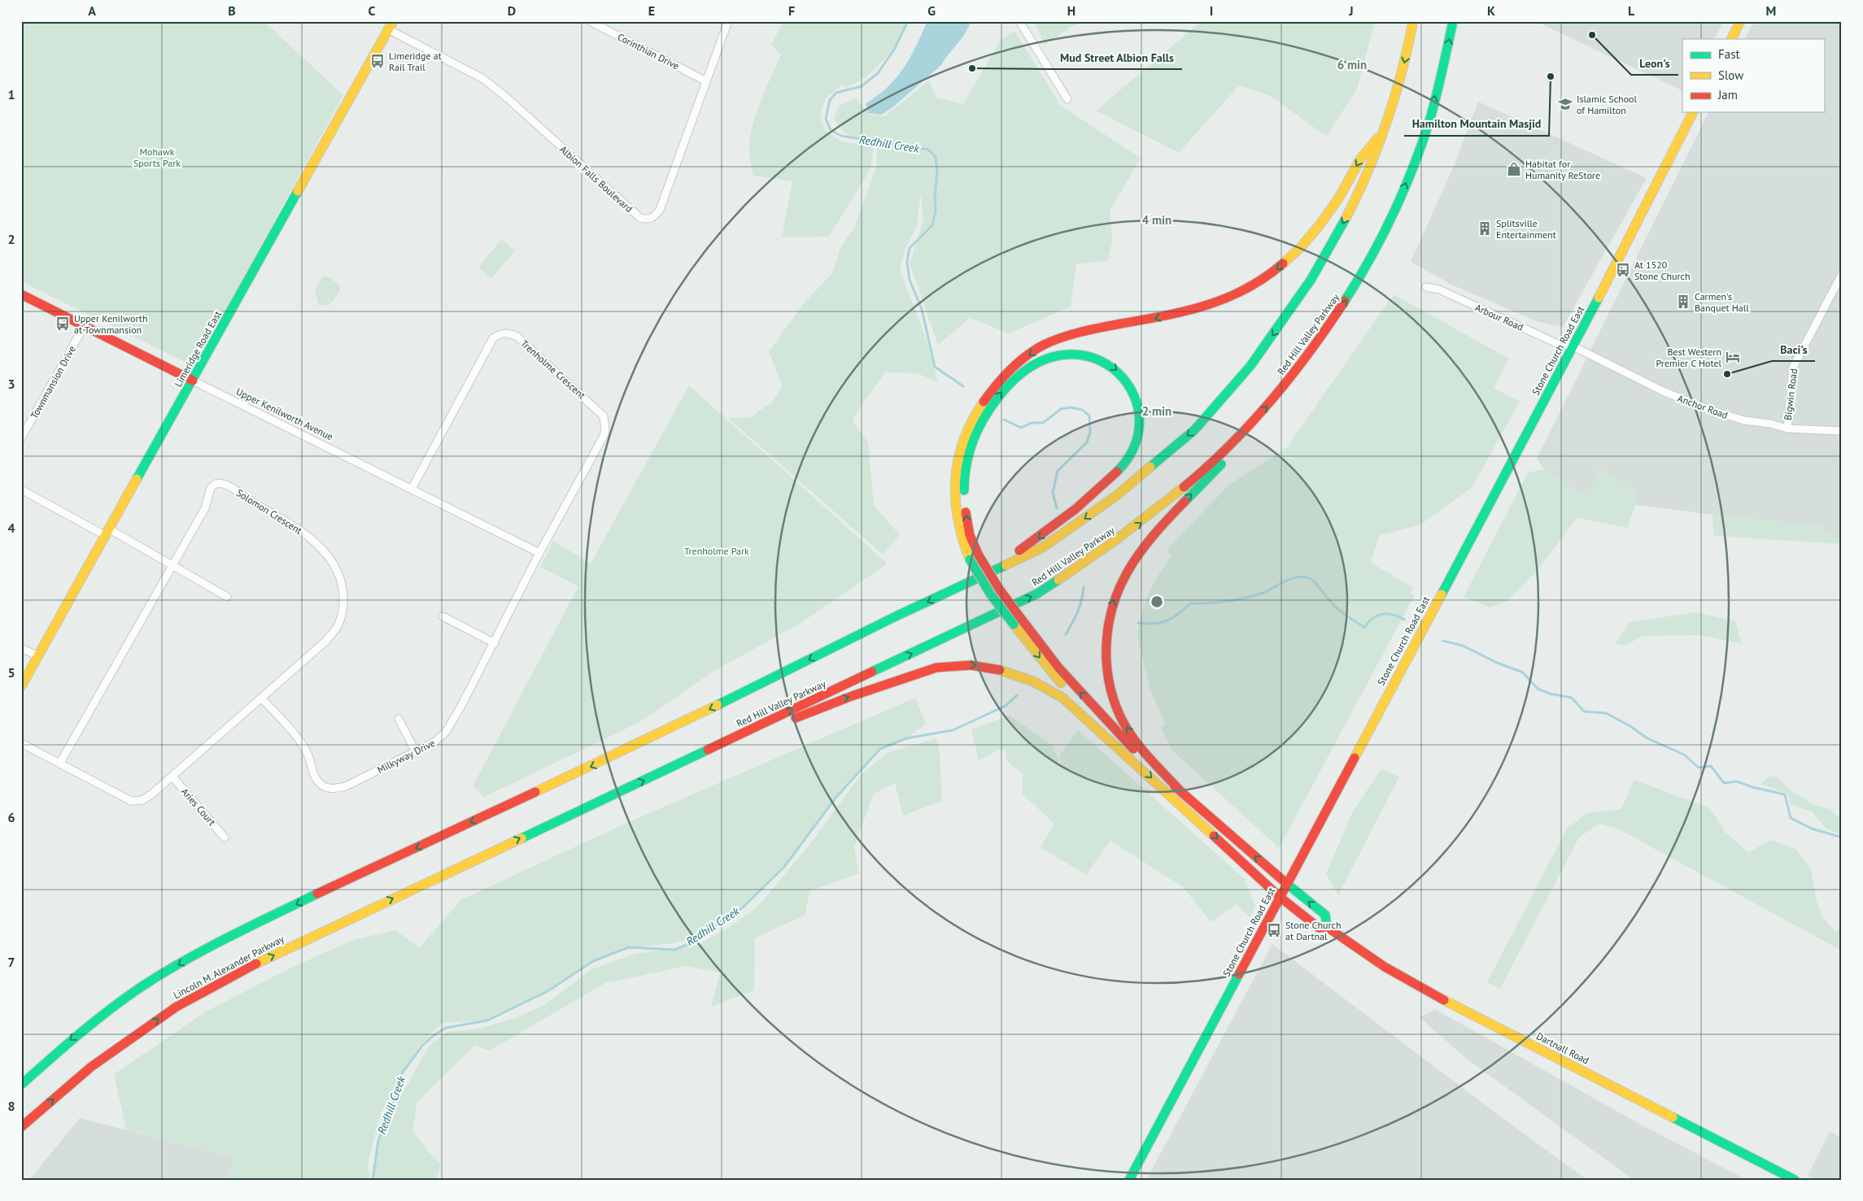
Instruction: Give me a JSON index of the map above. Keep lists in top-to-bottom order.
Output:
{
  "streets": {
    "main road": [
      "Red Hill Valley Parkway",
      "Limeridge Road East",
      "Stone Church Road East",
      "Upper Kenilworth Avenue",
      "Lincoln M. Alexander Parkway",
      "Dartnall Road"
    ],
    "street": [
      "Corinthian Drive",
      "Albion Falls Boulevard",
      "Arbour Road",
      "Trenholme Crescent",
      "Townmansion Drive",
      "Bigwin Road",
      "Anchor Road",
      "Solomon Crescent",
      "Milkyway Drive",
      "Aries Court"
    ]
  },
  "crossings": [
    ["Corinthian Drive", "Albion Falls Boulevard"],
    ["Albion Falls Boulevard", "Limeridge Road East"],
    ["Arbour Road", "Stone Church Road East"],
    ["Arbour Road", "Anchor Road"],
    ["Red Hill Valley Parkway", "Lincoln M. Alexander Parkway"],
    ["Limeridge Road East", "Upper Kenilworth Avenue"],
    ["Stone Church Road East", "Anchor Road"],
    ["Stone Church Road East", "Dartnall Road"],
    ["Trenholme Crescent", "Upper Kenilworth Avenue"],
    ["Trenholme Crescent", "Milkyway Drive"],
    ["Townmansion Drive", "Upper Kenilworth Avenue"],
    ["Bigwin Road", "Anchor Road"],
    ["Upper Kenilworth Avenue", "Milkyway Drive"],
    ["Solomon Crescent", "Milkyway Drive"],
    ["Solomon Crescent", "Aries Court"]
  ],
  "water": ["Redhill Creek"],
  "parks": ["Mohawk Sports Park", "Trenholme Park"],
  "places": {
    "other": [
      "Leon's",
      "Mud Street Albion Falls",
      "Hamilton Mountain Masjid",
      "Baci's"
    ],
    "bus stop": [
      "Limeridge at Rail Trail",
      "At 1520 Stone Church",
      "Upper Kenilworth at Townmansion",
      "Stone Church at Dartnal"
    ],
    "school or university": ["Islamic School of Hamilton"],
    "shop": ["Habitat for Humanity ReStore"],
    "building": ["Splitsville Entertainment", "Carmen's Banquet Hall"],
    "hotel": ["Best Western Premier C Hotel"]
  },
  "legend": ["Fast", "Slow", "Jam"],
  "grid": {
    "columns": [
      "A",
      "B",
      "C",
      "D",
      "E",
      "F",
      "G",
      "H",
      "I",
      "J",
      "K",
      "L",
      "M"
    ],
    "rows": [
      "1",
      "2",
      "3",
      "4",
      "5",
      "6",
      "7",
      "8"
    ]
  },
  "rings": ["6 min", "4 min", "2 min"]
}
